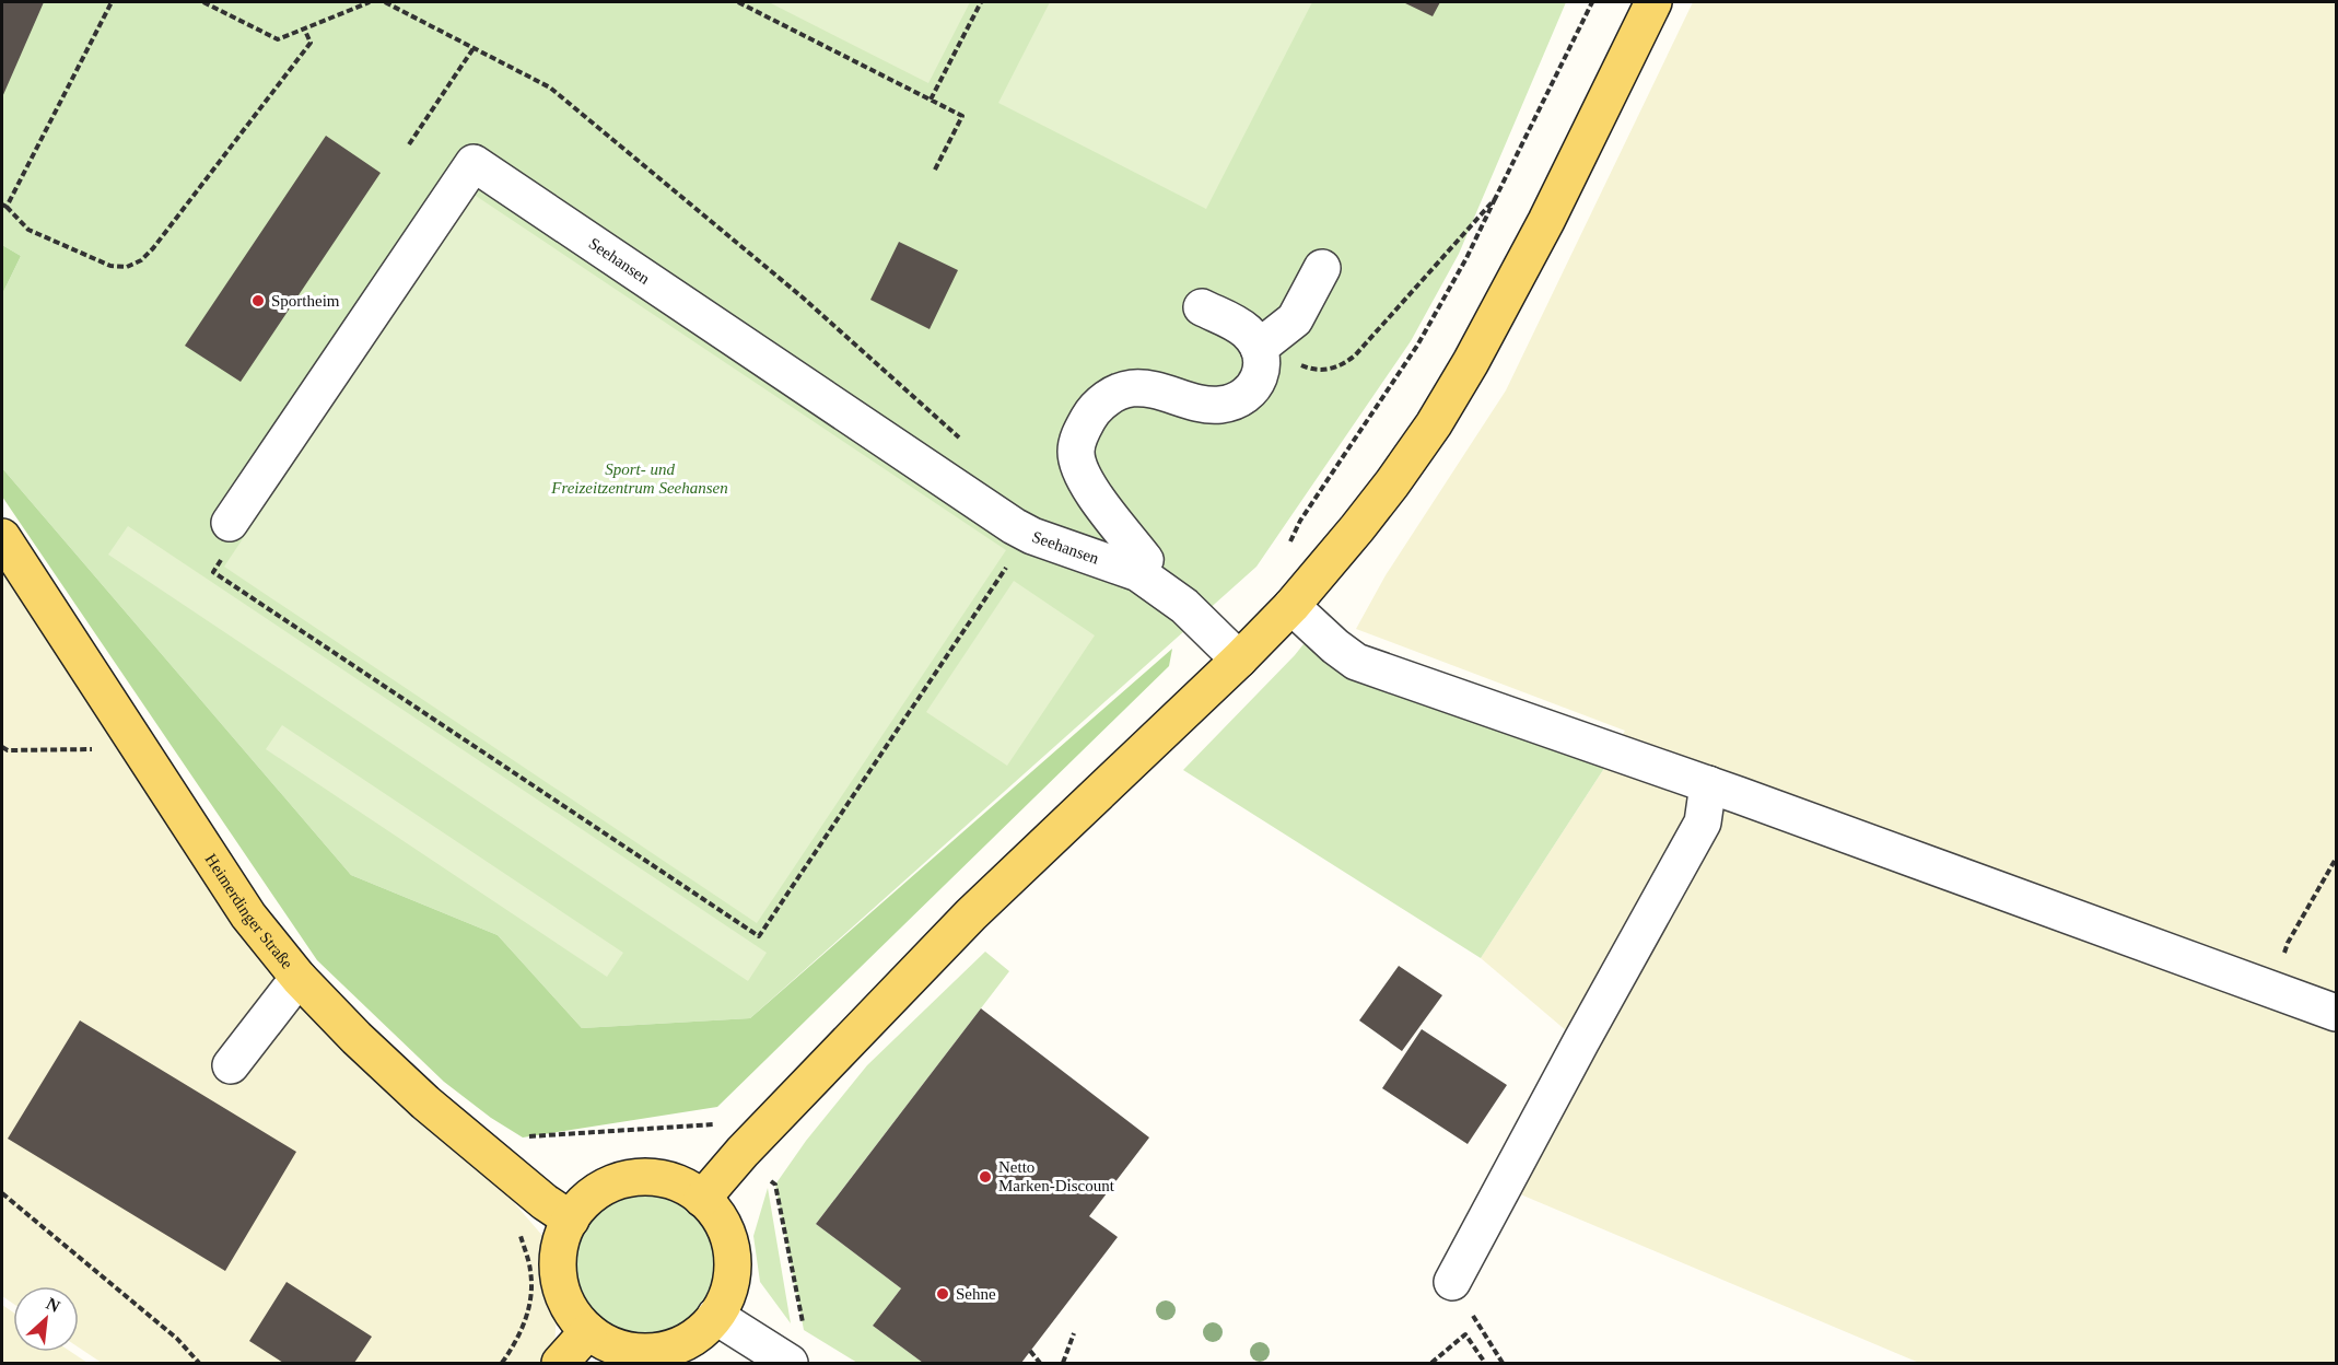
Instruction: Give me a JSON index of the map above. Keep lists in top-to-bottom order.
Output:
{
  "streets": {
    "main road": ["Heimerdinger Straße"],
    "street": ["Seehansen"]
  },
  "parks": ["Sport- und Freizeitzentrum Seehansen"],
  "places": ["Sportheim", "Netto Marken-Discount", "Sehne"],
  "north": "top right"
}
